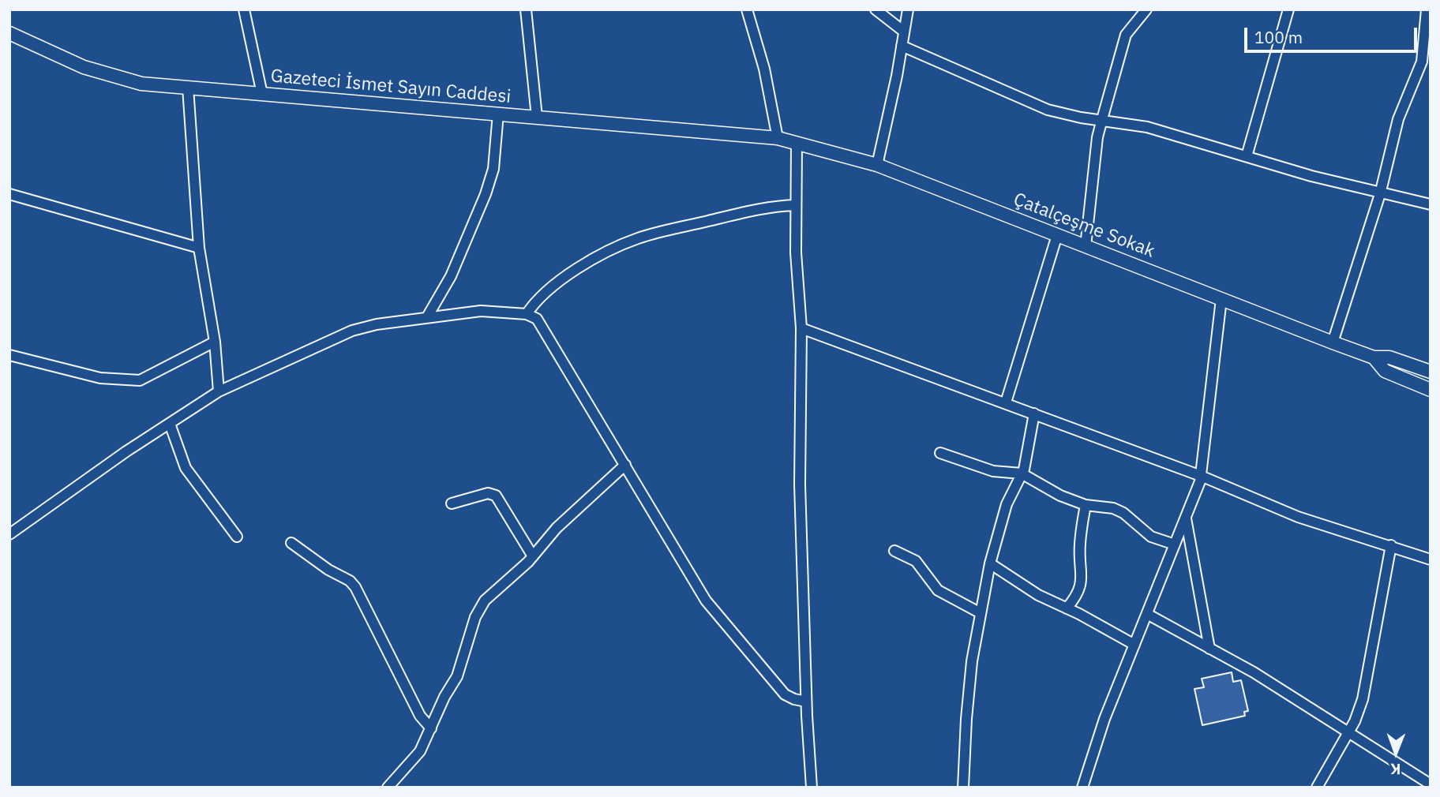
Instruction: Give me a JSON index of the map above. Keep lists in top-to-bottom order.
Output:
{
  "streets": {
    "street": ["Gazeteci İsmet Sayın Caddesi", "Çatalçeşme Sokak"]
  },
  "crossings": [
    ["Gazeteci İsmet Sayın Caddesi", "Çatalçeşme Sokak"]
  ],
  "scale_bar": "100 m",
  "north": "bottom"
}
